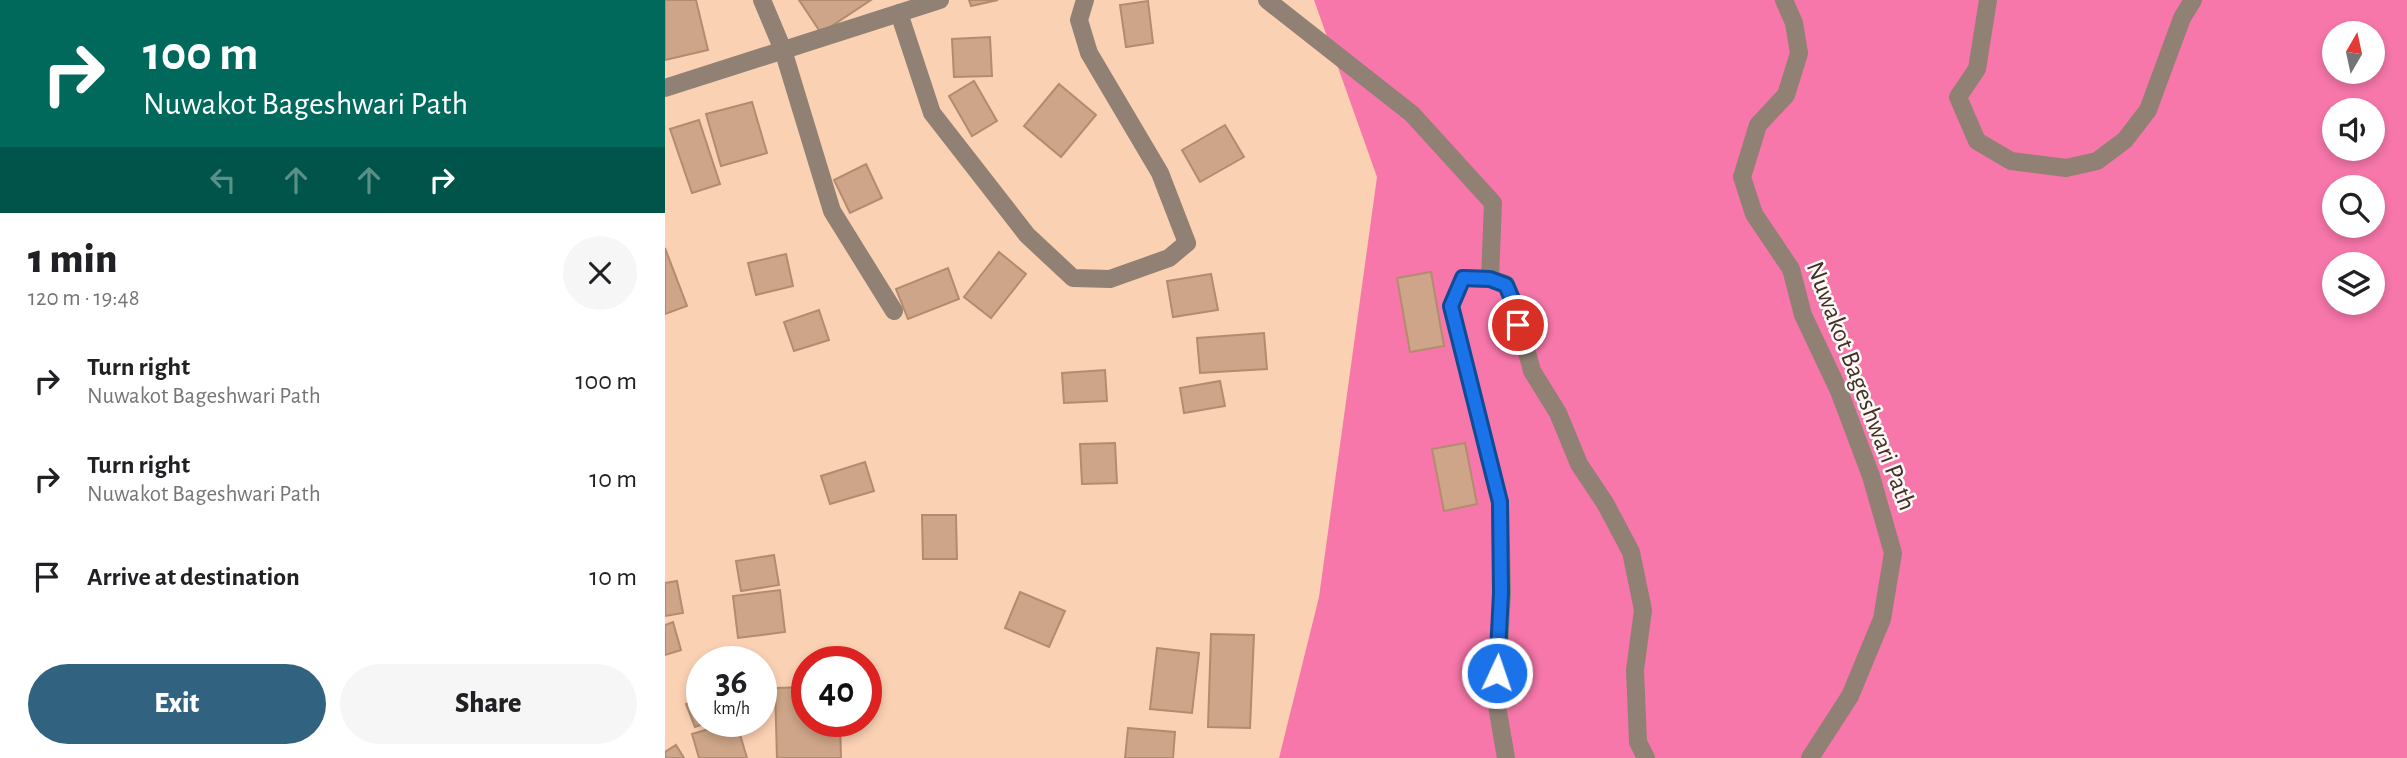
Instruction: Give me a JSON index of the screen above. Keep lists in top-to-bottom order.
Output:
{
  "streets": {
    "street": ["Nuwakot Bageshwari Path"]
  },
  "north": "top",
  "page": {
    "turn": ["100 m", "Nuwakot Bageshwari Path"],
    "heading": ["1 min", "120 m · 19:48"],
    "list": [
      {
        "name": "Turn right",
        "note": "Nuwakot Bageshwari Path",
        "value": "100 m"
      },
      {
        "name": "Turn right",
        "note": "Nuwakot Bageshwari Path",
        "value": "10 m"
      },
      {
        "name": "Arrive at destination",
        "value": "10 m"
      }
    ],
    "speed": "36 km/h",
    "limit": "40",
    "buttons": ["Exit", "Share"]
  }
}
